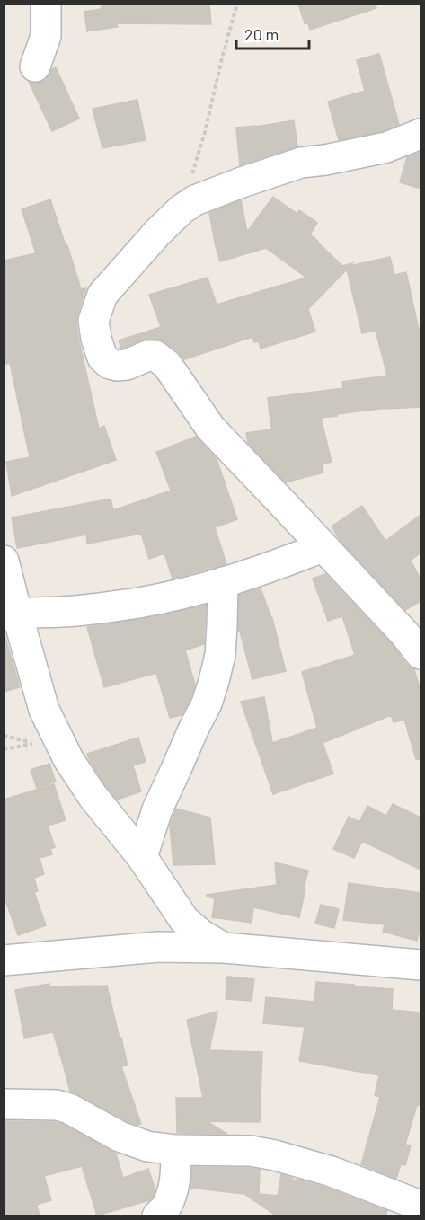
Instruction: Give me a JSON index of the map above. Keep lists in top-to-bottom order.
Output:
{
  "scale_bar": "20 m"
}
